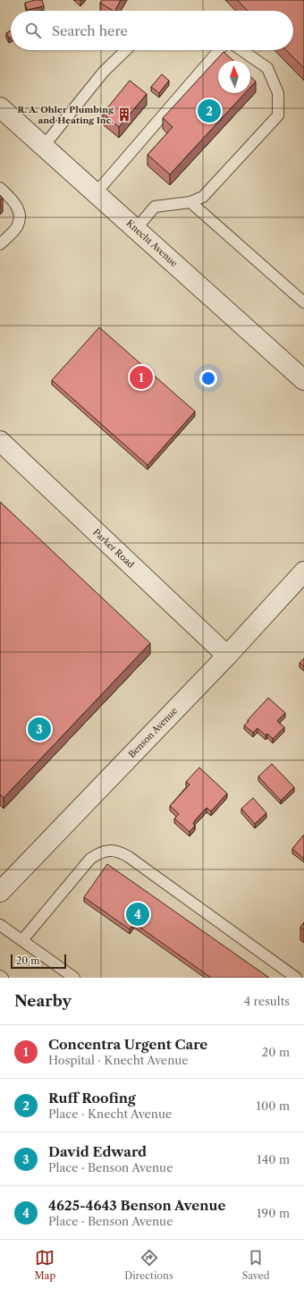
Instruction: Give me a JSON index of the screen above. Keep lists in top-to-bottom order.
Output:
{
  "streets": {
    "street": ["Knecht Avenue", "Parker Road", "Benson Avenue"]
  },
  "crossings": [
    ["Parker Road", "Benson Avenue"]
  ],
  "places": {
    "building": ["R. A. Ohler Plumbing and Heating Inc."]
  },
  "scale_bar": "20 m",
  "north": "top",
  "page": {
    "search": "Search here",
    "pins": [
      "2",
      "1",
      "3",
      "4"
    ],
    "scale": "20 m",
    "heading": ["Nearby", "4 results"],
    "list": [
      {
        "mark": "1",
        "name": "Concentra Urgent Care",
        "note": "Hospital · Knecht Avenue",
        "value": "20 m"
      },
      {
        "mark": "2",
        "name": "Ruff Roofing",
        "note": "Place · Knecht Avenue",
        "value": "100 m"
      },
      {
        "mark": "3",
        "name": "David Edward",
        "note": "Place · Benson Avenue",
        "value": "140 m"
      },
      {
        "mark": "4",
        "name": "4625-4643 Benson Avenue",
        "note": "Place · Benson Avenue",
        "value": "190 m"
      }
    ],
    "nav": ["Map", "Directions", "Saved"]
  }
}
